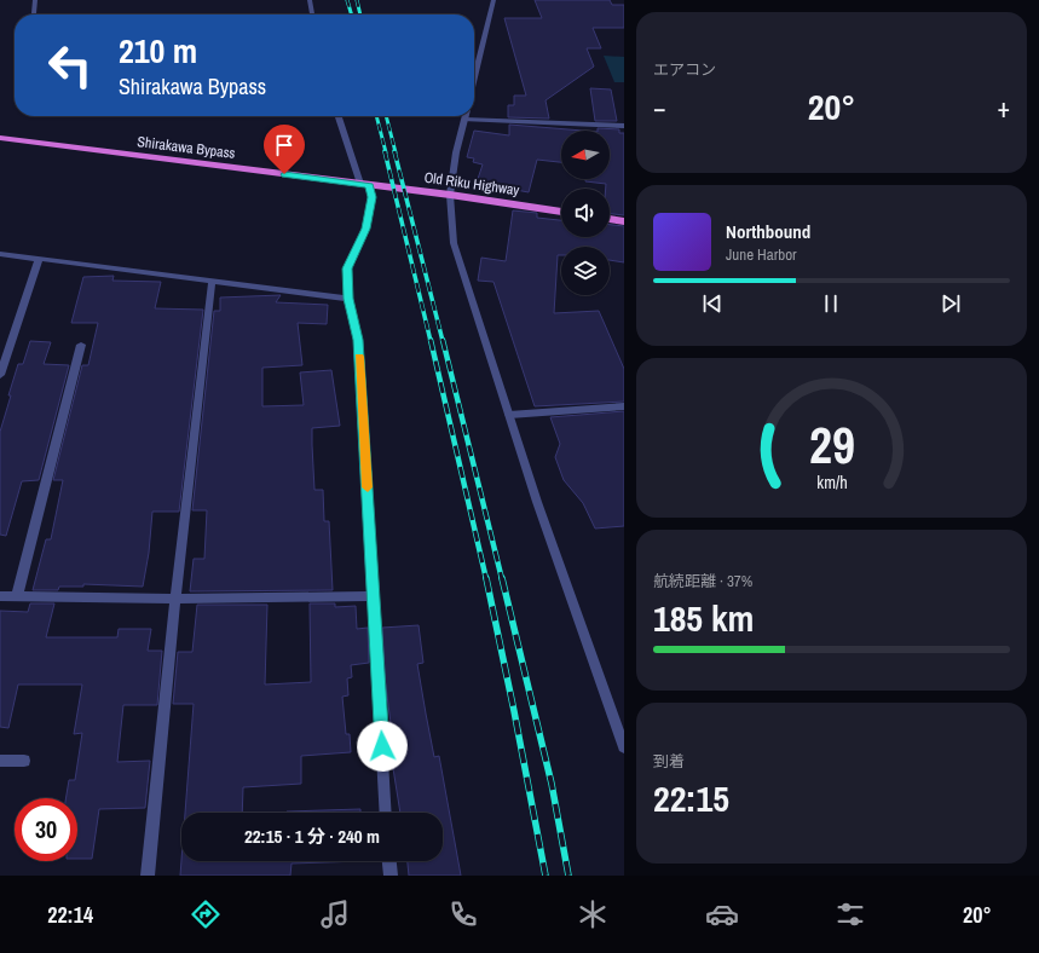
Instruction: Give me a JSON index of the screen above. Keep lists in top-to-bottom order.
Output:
{
  "streets": {
    "highway": ["Shirakawa Bypass", "Old Riku Highway"]
  },
  "crossings": [
    ["Shirakawa Bypass", "Old Riku Highway"]
  ],
  "north": "left",
  "page": {
    "tile": [
      "エアコン",
      ["航続距離 · 37%", "185 km"],
      ["到着", "22:15"]
    ],
    "turn": ["210 m", "Shirakawa Bypass"],
    "heat": ["−", "20°", "+"],
    "song": ["Northbound", "June Harbor"],
    "limit": "30",
    "trip": "22:15 · 1 分 · 240 m",
    "tabs": ["22:14", "20°"],
    "gauge": ["29", "km/h"]
  }
}
